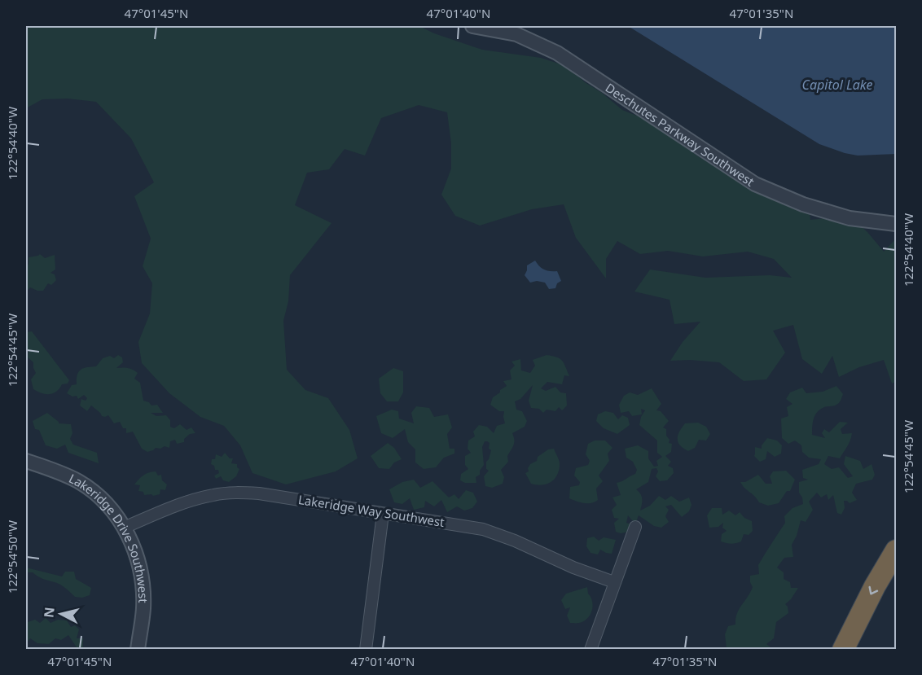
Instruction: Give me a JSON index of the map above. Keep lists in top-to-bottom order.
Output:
{
  "streets": {
    "street": ["Deschutes Parkway Southwest", "Lakeridge Way Southwest", "Lakeridge Drive Southwest"]
  },
  "crossings": [
    ["Lakeridge Way Southwest", "Lakeridge Drive Southwest"]
  ],
  "water": ["Capitol Lake"],
  "north": "left",
  "coordinates": [
    "47°01'45\"N",
    "47°01'40\"N",
    "47°01'35\"N",
    "122°54'40\"W",
    "122°54'45\"W",
    "122°54'50\"W"
  ]
}
